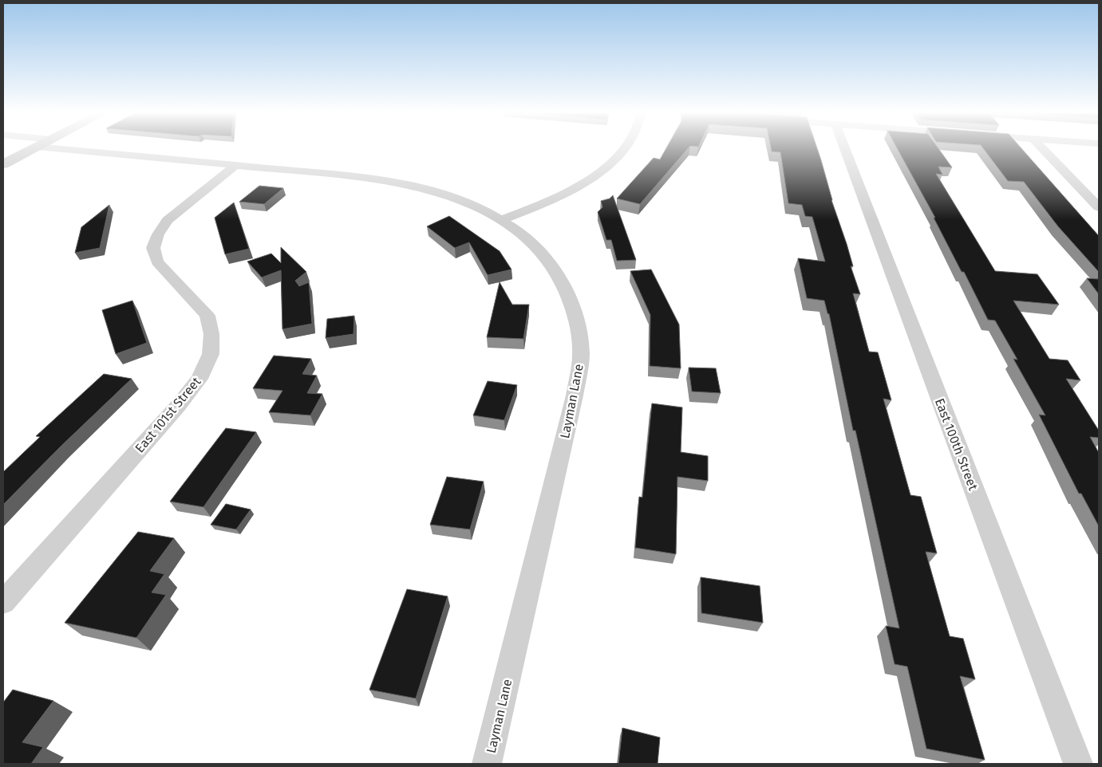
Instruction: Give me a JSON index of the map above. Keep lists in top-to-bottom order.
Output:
{
  "streets": {
    "street": ["Layman Lane", "East 101st Street", "East 100th Street"]
  },
  "crossings": [
    ["Layman Lane", "East 101st Street"]
  ]
}
